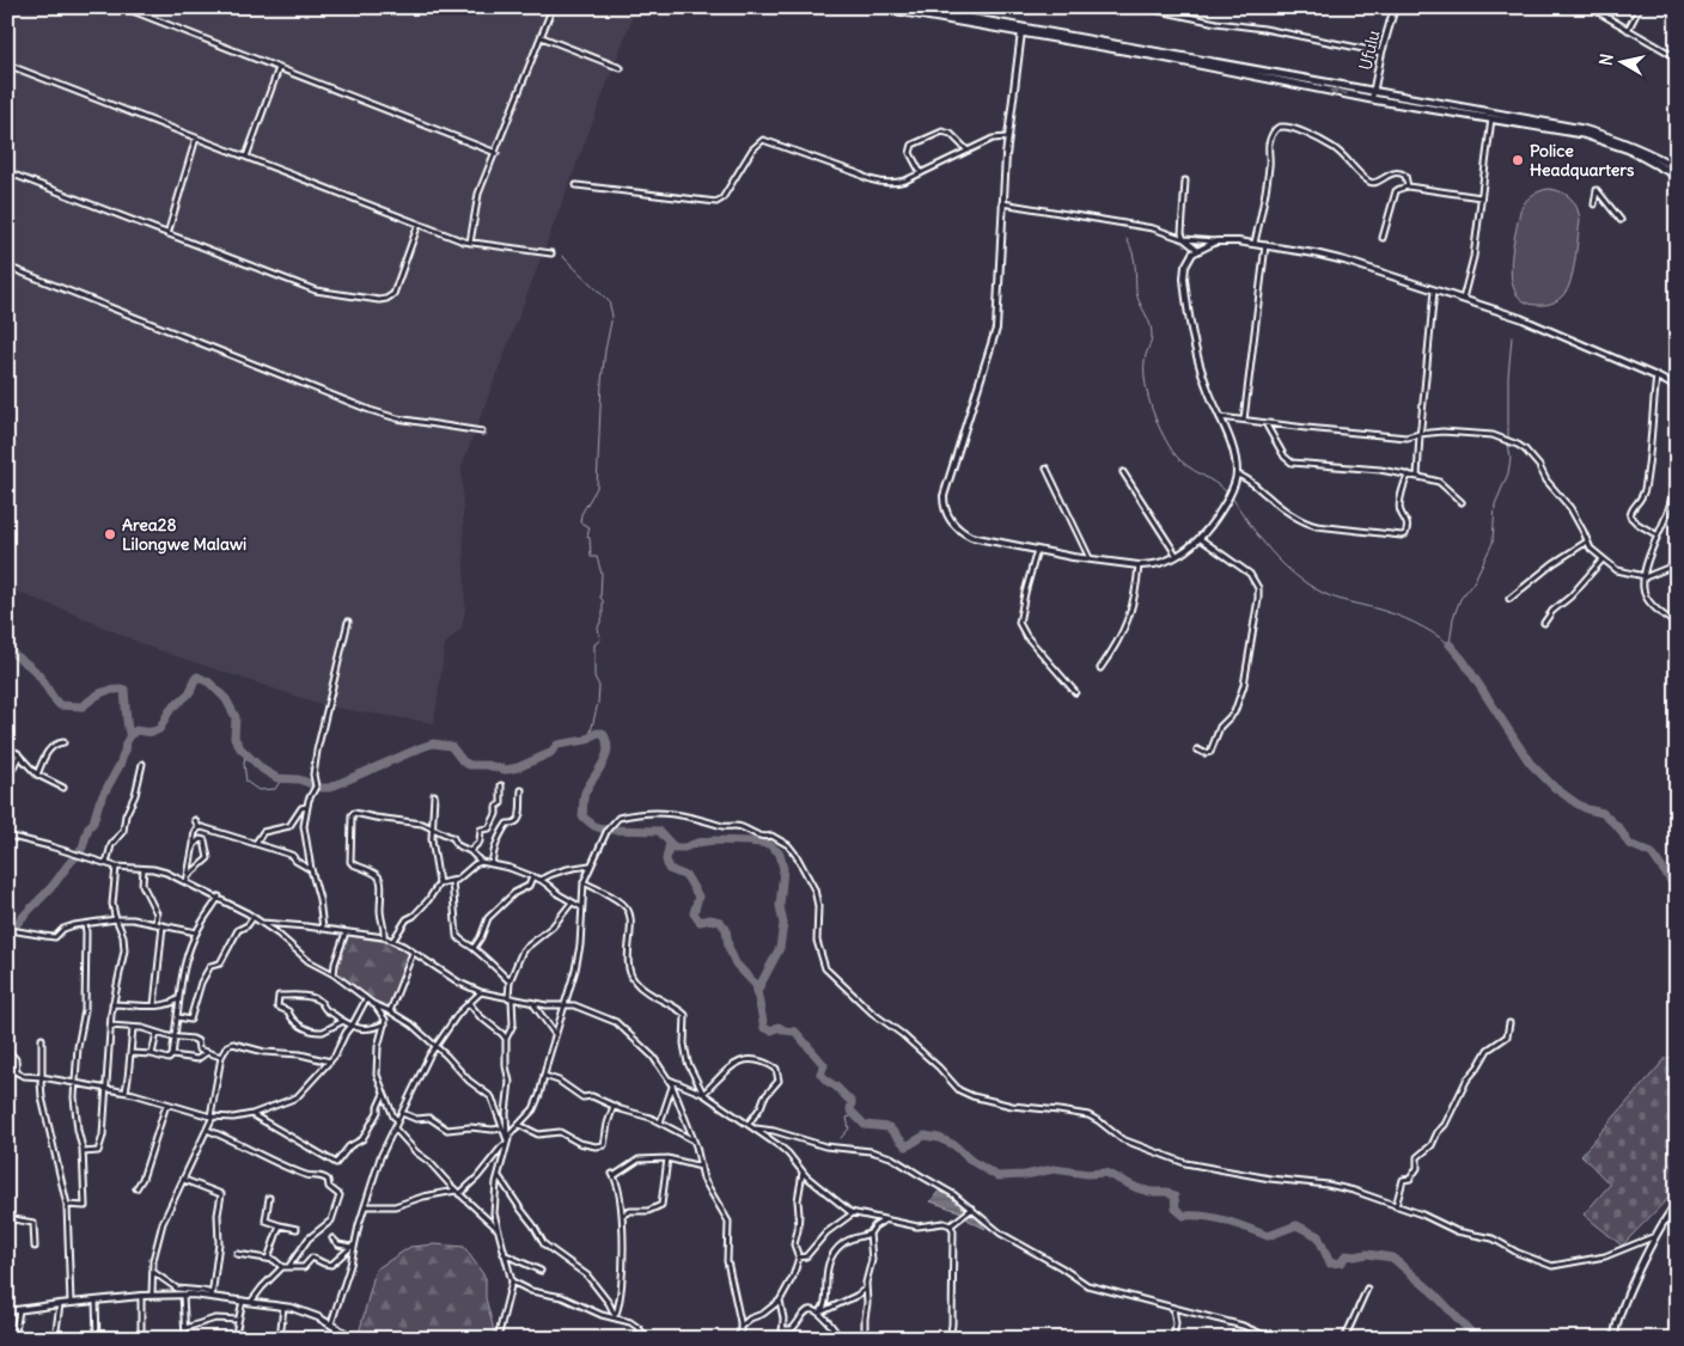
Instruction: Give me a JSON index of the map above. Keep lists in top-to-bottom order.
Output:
{
  "streets": {
    "street": ["Ufulu"]
  },
  "places": ["Police Headquarters", "Area28 Lilongwe Malawi"],
  "north": "left"
}
